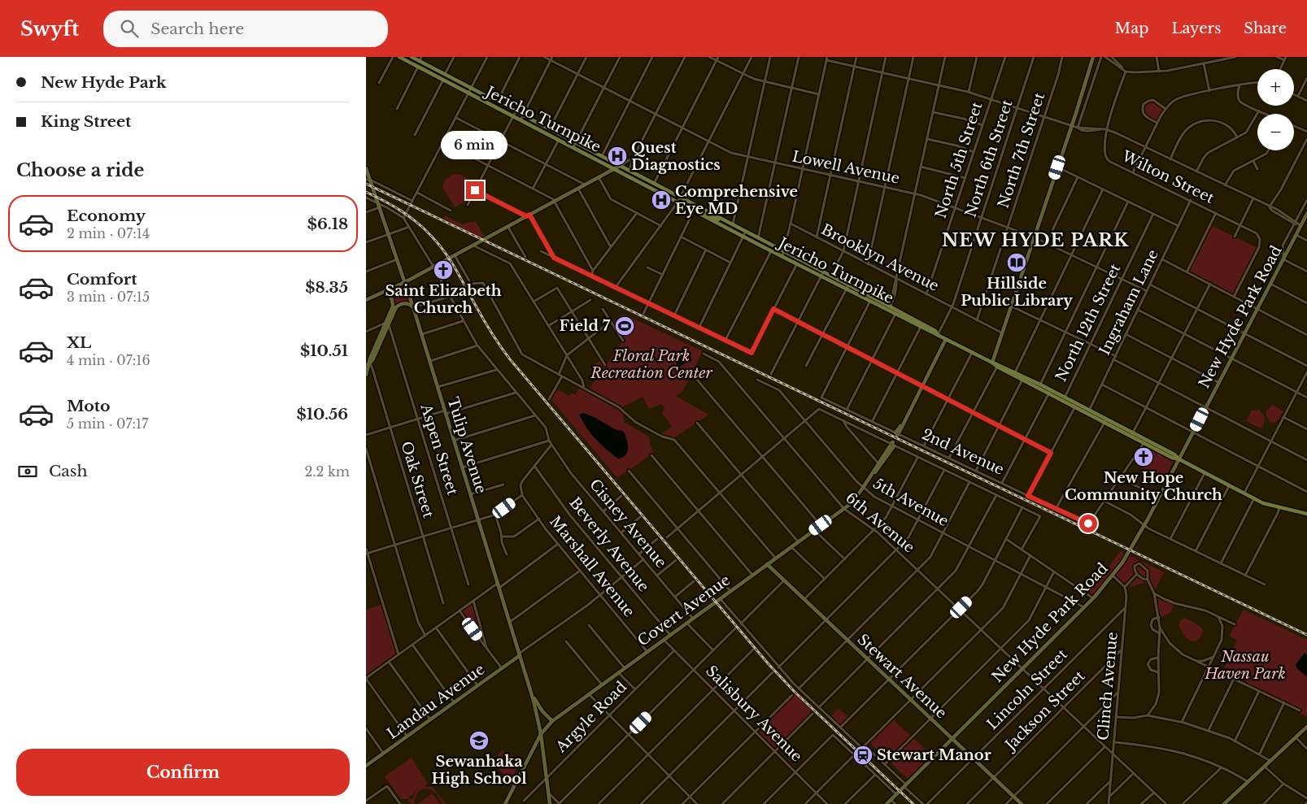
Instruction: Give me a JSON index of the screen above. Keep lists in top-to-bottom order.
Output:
{
  "streets": {
    "main road": [
      "Jericho Turnpike",
      "New Hyde Park Road",
      "Tulip Avenue",
      "Covert Avenue",
      "Stewart Avenue",
      "Landau Avenue"
    ],
    "street": [
      "North 7th Street",
      "North 6th Street",
      "North 5th Street",
      "Lowell Avenue",
      "Wilton Street",
      "Brooklyn Avenue",
      "Ingraham Lane",
      "North 12th Street",
      "Aspen Street",
      "2nd Avenue",
      "Oak Street",
      "5th Avenue",
      "6th Avenue",
      "Cisney Avenue",
      "Beverly Avenue",
      "Marshall Avenue",
      "Clinch Avenue",
      "Lincoln Street",
      "Jackson Street",
      "Salisbury Avenue",
      "Argyle Road"
    ]
  },
  "crossings": [
    ["Jericho Turnpike", "North 6th Street"],
    ["Jericho Turnpike", "Ingraham Lane"],
    ["Jericho Turnpike", "New Hyde Park Road"],
    ["Jericho Turnpike", "North 12th Street"],
    ["North 7th Street", "Lowell Avenue"],
    ["North 7th Street", "Brooklyn Avenue"],
    ["North 6th Street", "Lowell Avenue"],
    ["North 6th Street", "Brooklyn Avenue"],
    ["North 5th Street", "Lowell Avenue"],
    ["North 5th Street", "Brooklyn Avenue"],
    ["Lowell Avenue", "Ingraham Lane"],
    ["Lowell Avenue", "North 12th Street"],
    ["Wilton Street", "Ingraham Lane"],
    ["New Hyde Park Road", "5th Avenue"],
    ["New Hyde Park Road", "6th Avenue"],
    ["New Hyde Park Road", "Stewart Avenue"],
    ["Tulip Avenue", "Covert Avenue"],
    ["Tulip Avenue", "Landau Avenue"],
    ["Tulip Avenue", "Argyle Road"],
    ["5th Avenue", "Covert Avenue"],
    ["6th Avenue", "Covert Avenue"],
    ["6th Avenue", "Clinch Avenue"],
    ["6th Avenue", "Lincoln Street"],
    ["6th Avenue", "Jackson Street"],
    ["Cisney Avenue", "Covert Avenue"],
    ["Beverly Avenue", "Covert Avenue"],
    ["Marshall Avenue", "Covert Avenue"],
    ["Covert Avenue", "Stewart Avenue"],
    ["Covert Avenue", "Salisbury Avenue"],
    ["Stewart Avenue", "Lincoln Street"],
    ["Stewart Avenue", "Jackson Street"],
    ["Clinch Avenue", "Lincoln Street"],
    ["Clinch Avenue", "Jackson Street"],
    ["Salisbury Avenue", "Argyle Road"]
  ],
  "districts": ["NEW HYDE PARK"],
  "parks": ["Floral Park Recreation Center", "Nassau Haven Park"],
  "places": {
    "hospital": ["Quest Diagnostics", "Comprehensive Eye MD"],
    "library": ["Hillside Public Library"],
    "church": ["Saint Elizabeth Church", "New Hope Community Church"],
    "sports": ["Field 7"],
    "school or university": ["Sewanhaka High School"],
    "station": ["Stewart Manor"]
  },
  "page": {
    "header": "Swyft",
    "search": "Search here",
    "nav": ["Map", "Layers", "Share"],
    "banner": ["New Hyde Park", "King Street"],
    "map_buttons": ["+", "−"],
    "bubble": "6 min",
    "heading": "Choose a ride",
    "list": [
      {
        "name": "Economy",
        "note": "2 min · 07:14",
        "value": "$6.18"
      },
      {
        "name": "Comfort",
        "note": "3 min · 07:15",
        "value": "$8.35"
      },
      {
        "name": "XL",
        "note": "4 min · 07:16",
        "value": "$10.51"
      },
      {
        "name": "Moto",
        "note": "5 min · 07:17",
        "value": "$10.56"
      }
    ],
    "pay": ["Cash", "2.2 km"],
    "buttons": "Confirm"
  }
}
